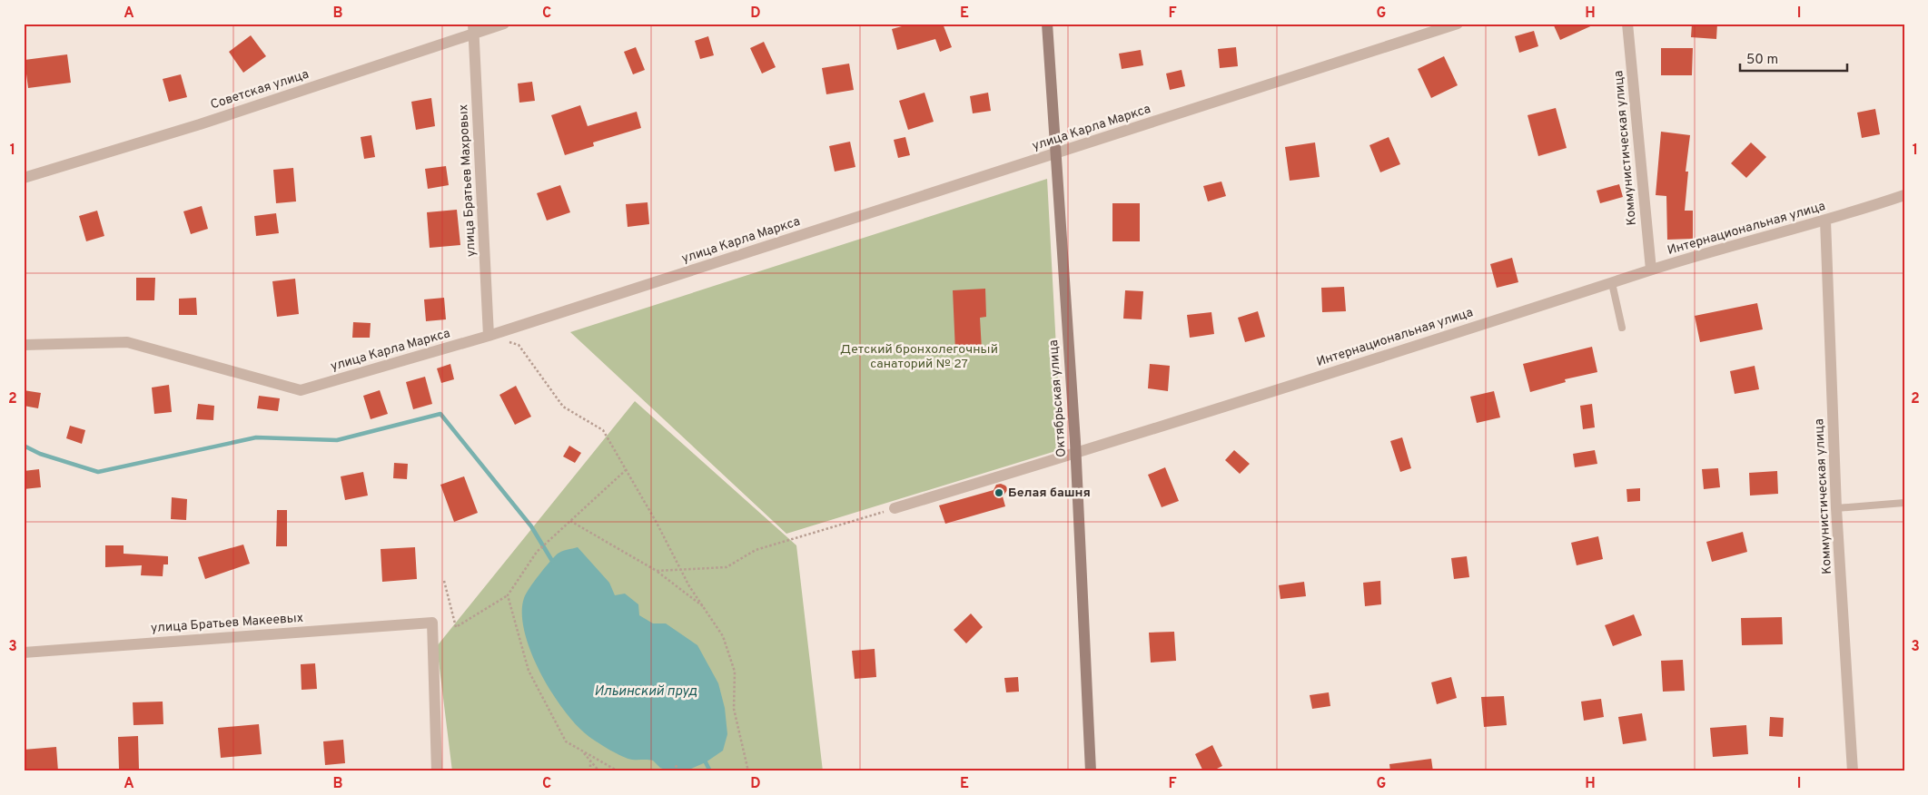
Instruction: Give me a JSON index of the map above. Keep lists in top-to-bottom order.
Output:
{
  "streets": {
    "main road": ["Октябрьская улица"],
    "street": [
      "Советская улица",
      "улица Карла Маркса",
      "Коммунистическая улица",
      "улица Братьев Махровых",
      "Интернациональная улица",
      "улица Братьев Макеевых"
    ]
  },
  "crossings": [
    ["Советская улица", "улица Братьев Махровых"],
    ["улица Карла Маркса", "улица Братьев Махровых"],
    ["улица Карла Маркса", "Октябрьская улица"],
    ["Коммунистическая улица", "Интернациональная улица"],
    ["Интернациональная улица", "Октябрьская улица"]
  ],
  "water": ["Ильинский пруд"],
  "parks": ["Детский бронхолегочный санаторий № 27"],
  "places": ["Белая башня"],
  "scale_bar": "50 m",
  "grid": {
    "columns": [
      "A",
      "B",
      "C",
      "D",
      "E",
      "F",
      "G",
      "H",
      "I"
    ],
    "rows": ["1", "2", "3"]
  }
}
